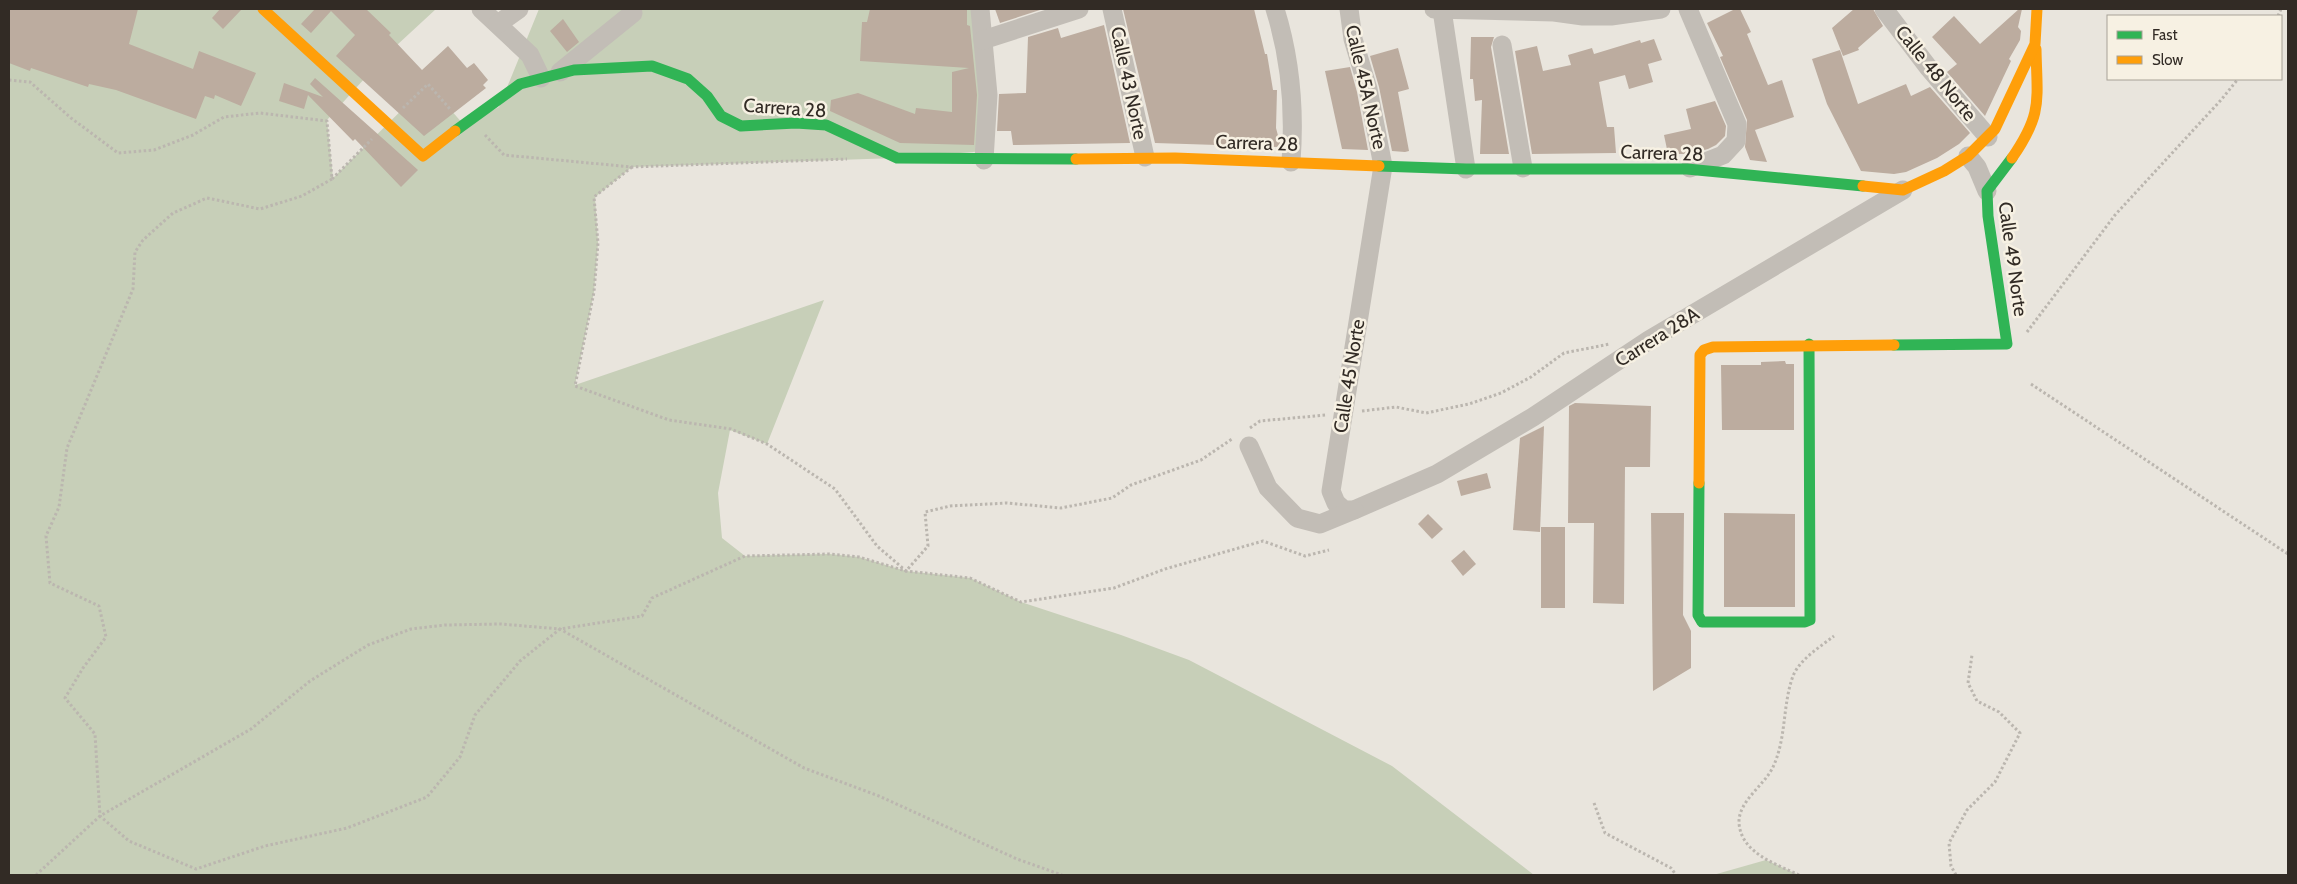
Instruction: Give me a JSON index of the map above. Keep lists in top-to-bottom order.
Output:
{
  "streets": {
    "street": [
      "Calle 48 Norte",
      "Calle 43 Norte",
      "Calle 45A Norte",
      "Carrera 28",
      "Calle 49 Norte",
      "Carrera 28A",
      "Calle 45 Norte"
    ]
  },
  "crossings": [
    ["Calle 43 Norte", "Carrera 28"],
    ["Calle 45A Norte", "Carrera 28"],
    ["Calle 45A Norte", "Calle 45 Norte"],
    ["Carrera 28", "Carrera 28A"],
    ["Carrera 28", "Calle 45 Norte"],
    ["Carrera 28A", "Calle 45 Norte"]
  ],
  "legend": ["Fast", "Slow"]
}
